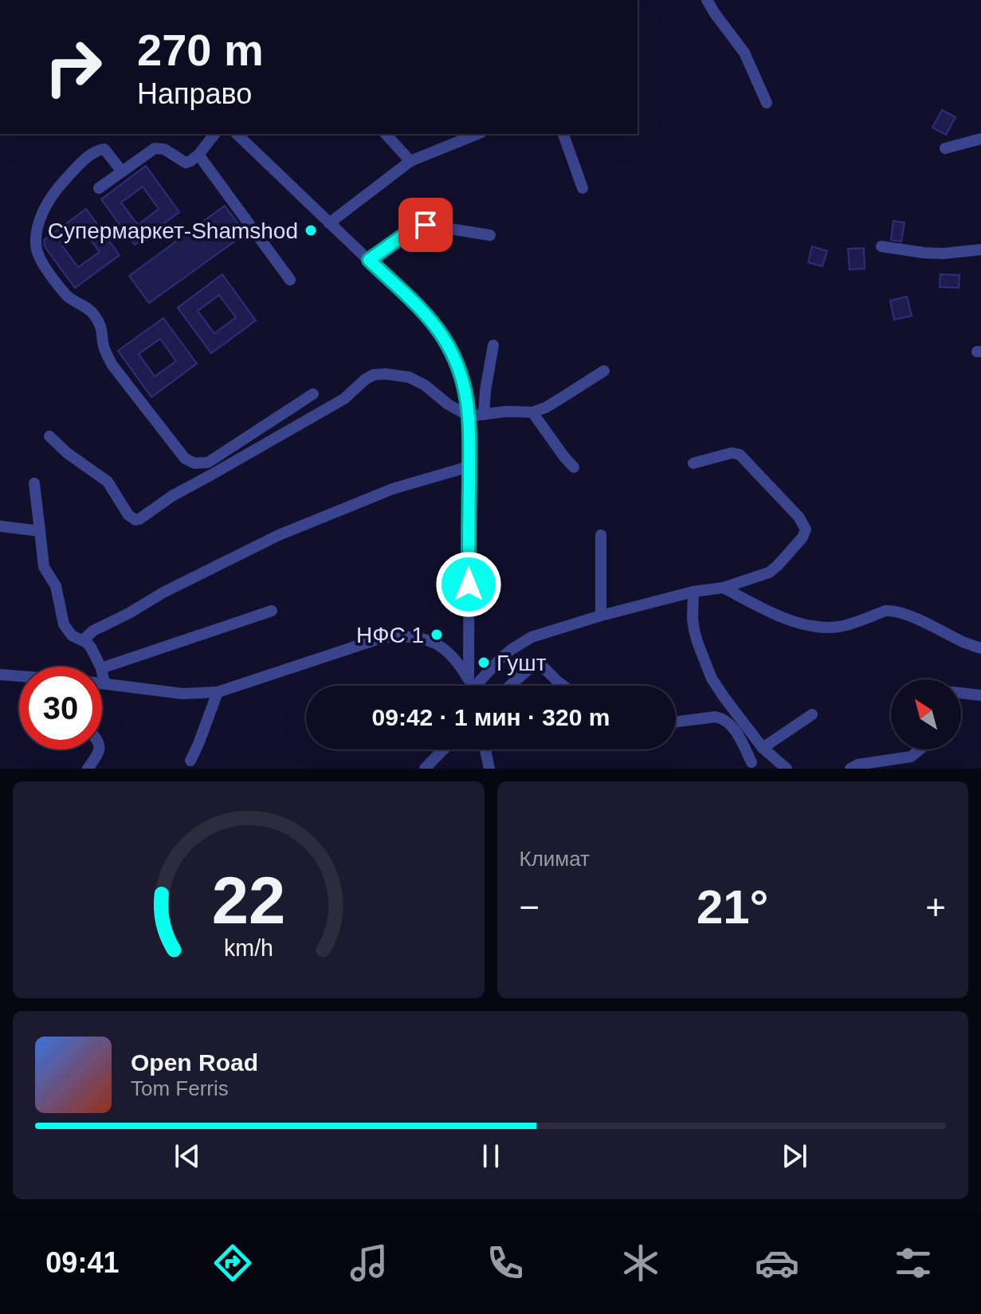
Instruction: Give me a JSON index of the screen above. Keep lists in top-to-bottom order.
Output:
{
  "places": ["Супермаркет-Shamshod", "НФС 1", "Гушт"],
  "north": "top left",
  "page": {
    "turn": ["270 m", "Направо"],
    "limit": "30",
    "trip": "09:42 · 1 мин · 320 m",
    "tile": "Климат",
    "heat": ["−", "21°", "+"],
    "song": ["Open Road", "Tom Ferris"],
    "tabs": "09:41",
    "gauge": ["22", "km/h"]
  }
}
